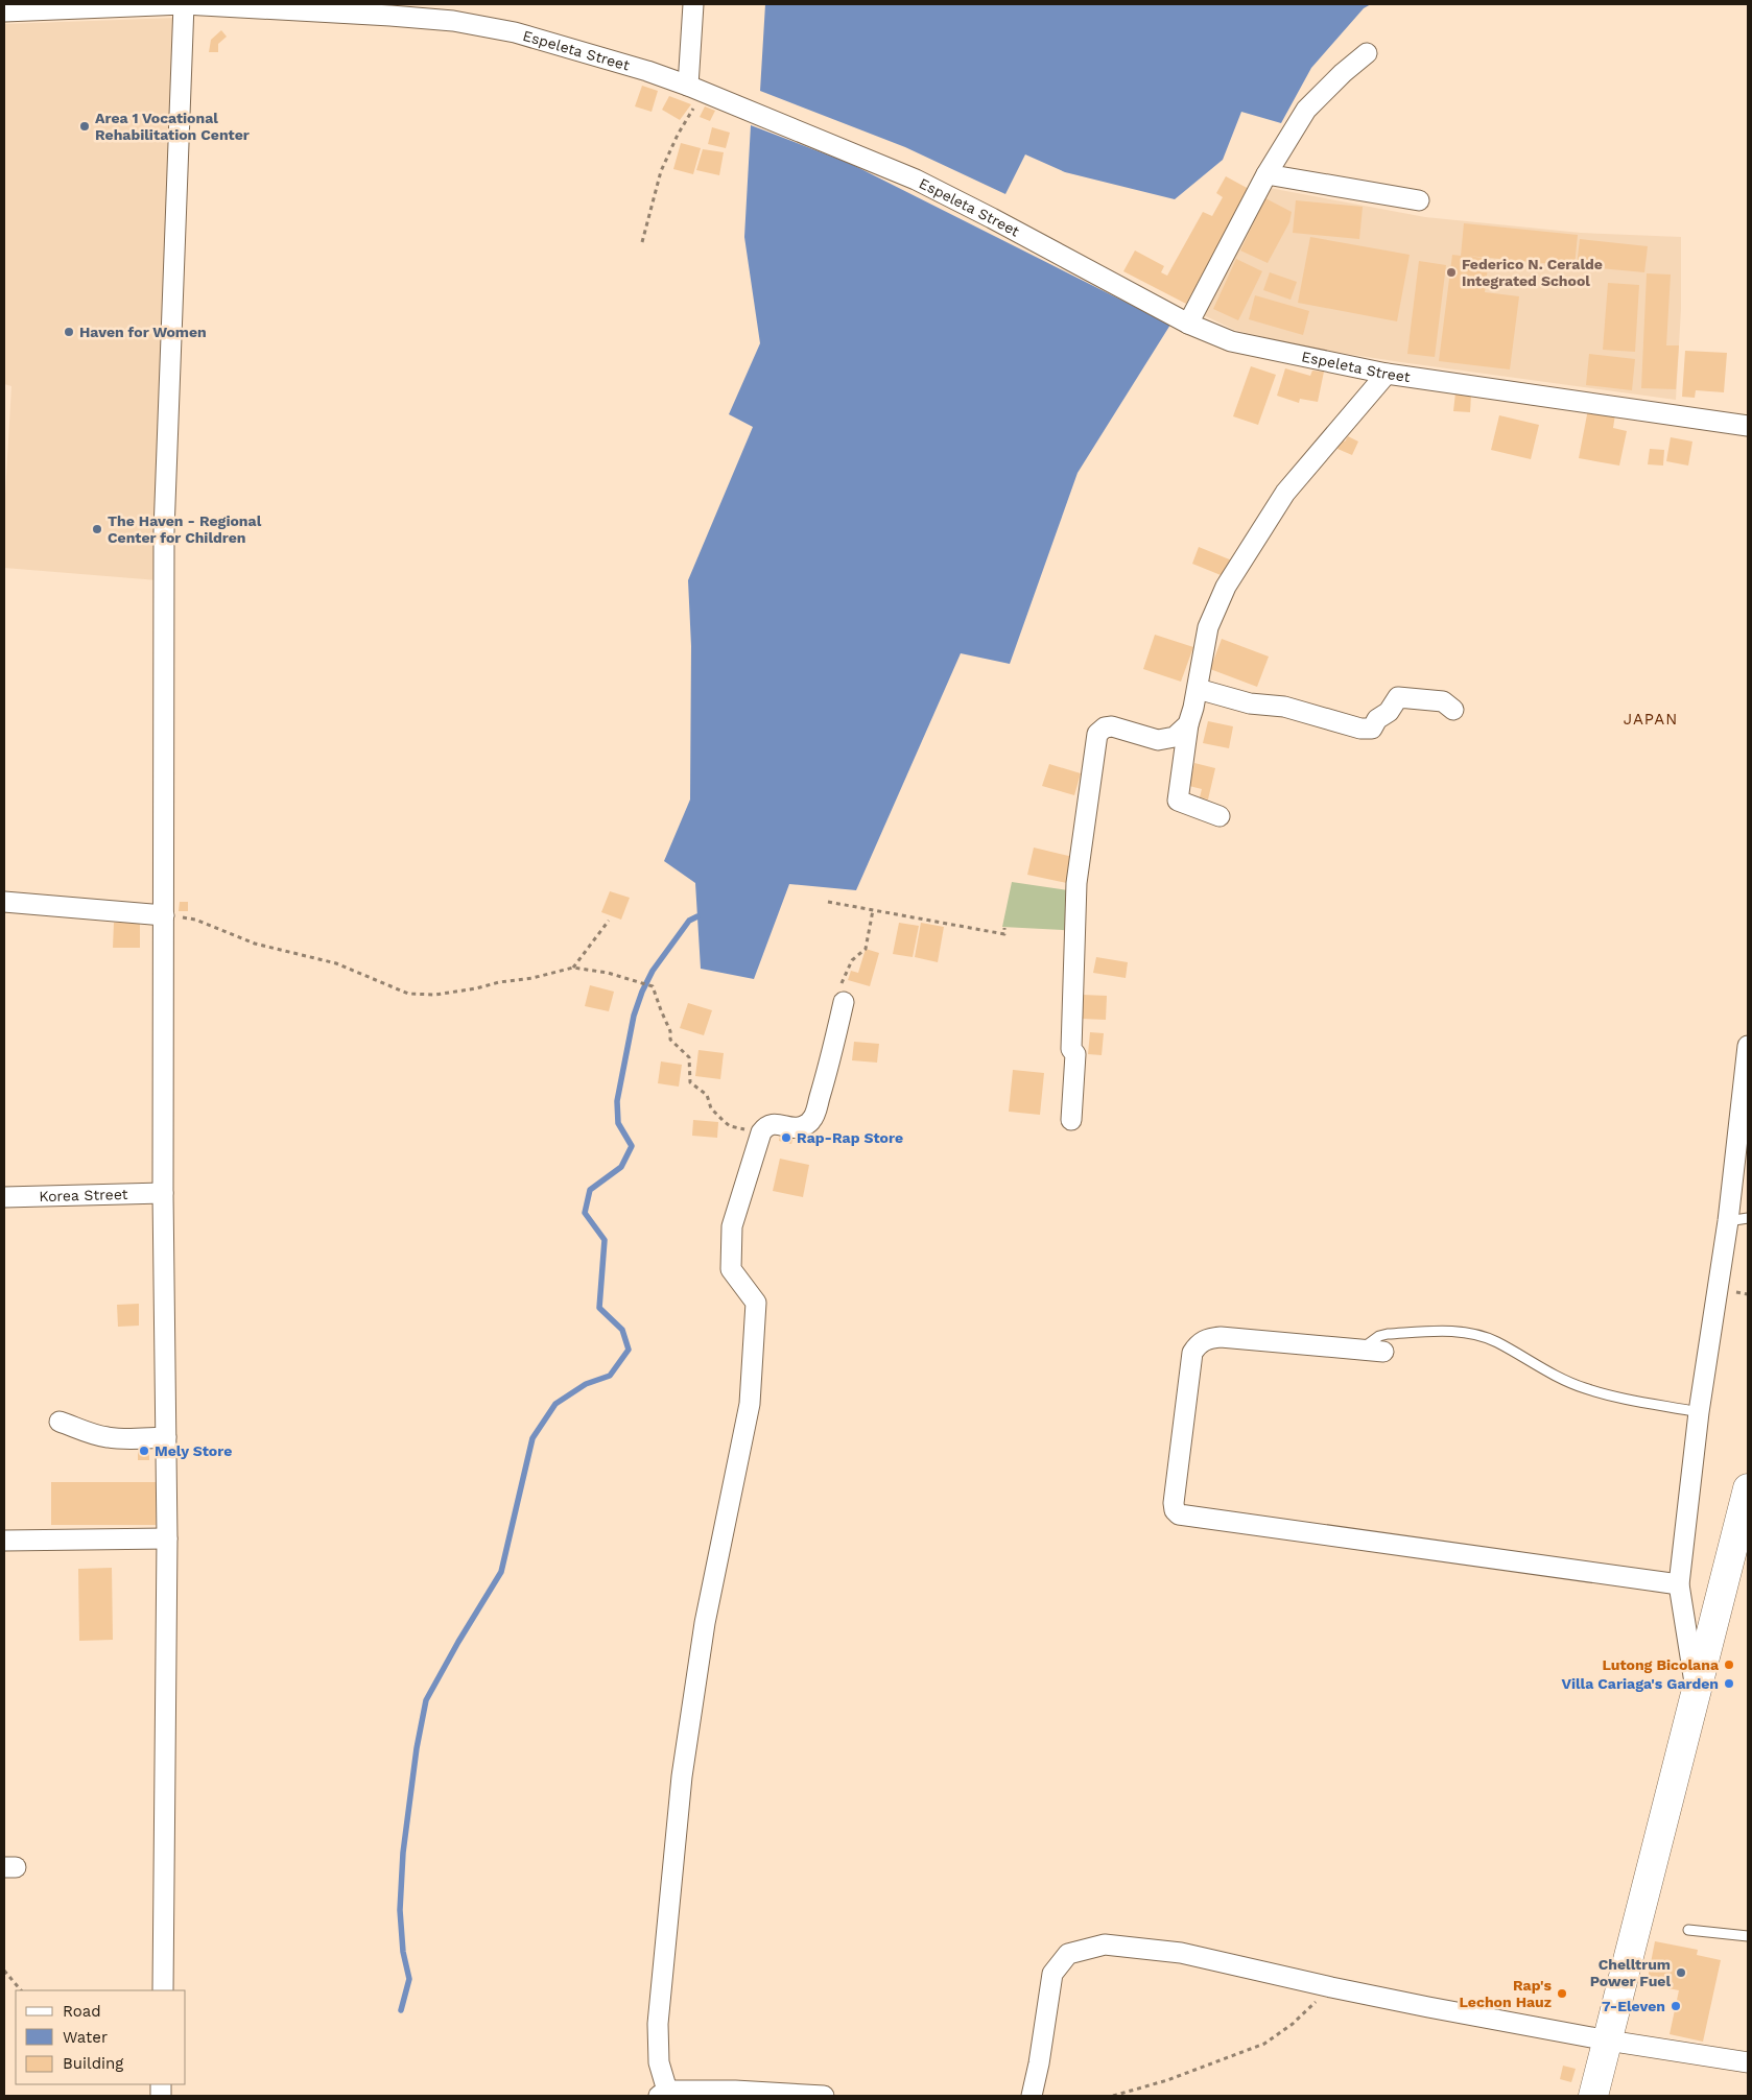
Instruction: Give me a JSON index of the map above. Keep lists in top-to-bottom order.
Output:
{
  "streets": {
    "street": ["Espeleta Street", "Korea Street"]
  },
  "districts": ["JAPAN"],
  "places": [
    "Area 1 Vocational Rehabilitation Center",
    "Federico N. Ceralde Integrated School",
    "Haven for Women",
    "The Haven - Regional Center for Children",
    "Rap-Rap Store",
    "Mely Store",
    "Lutong Bicolana",
    "Villa Cariaga's Garden",
    "Chelltrum Power Fuel",
    "Rap's Lechon Hauz",
    "7-Eleven"
  ],
  "legend": ["Road", "Water", "Building"]
}
